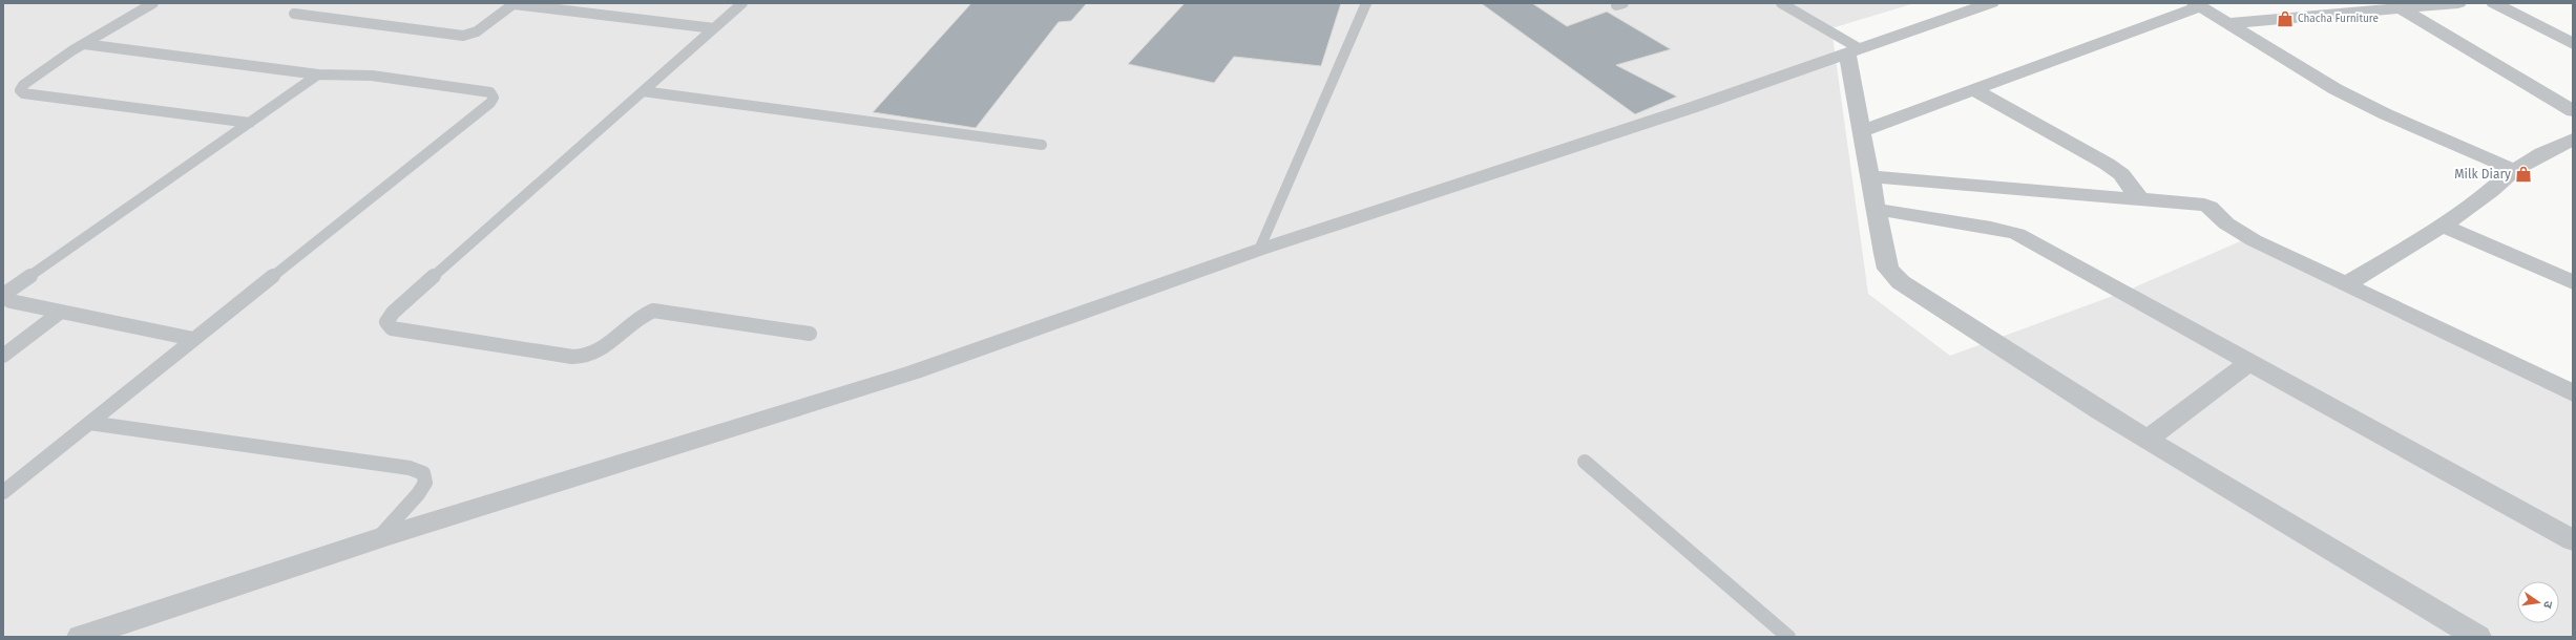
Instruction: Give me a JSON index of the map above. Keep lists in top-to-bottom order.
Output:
{
  "places": {
    "shop": ["Chacha Furniture", "Milk Diary"]
  },
  "north": "right"
}
